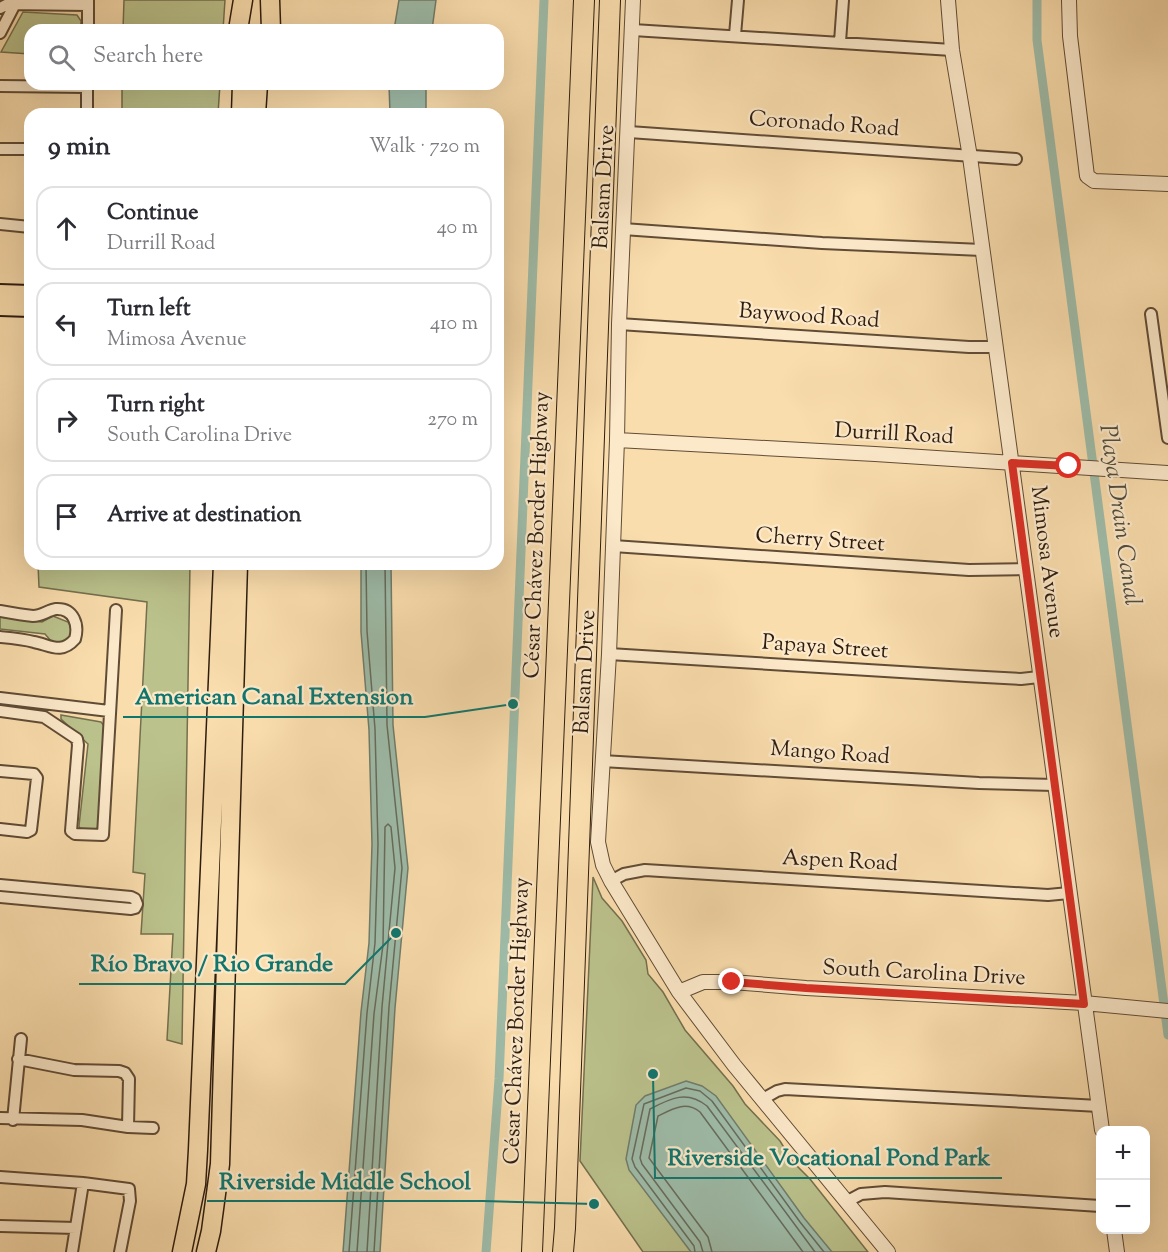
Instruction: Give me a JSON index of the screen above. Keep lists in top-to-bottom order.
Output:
{
  "streets": {
    "highway": ["César Chávez Border Highway"],
    "street": [
      "Coronado Road",
      "Balsam Drive",
      "Baywood Road",
      "Durrill Road",
      "Cherry Street",
      "Mimosa Avenue",
      "Papaya Street",
      "Mango Road",
      "Aspen Road",
      "South Carolina Drive"
    ]
  },
  "crossings": [
    ["Coronado Road", "Balsam Drive"],
    ["Coronado Road", "Mimosa Avenue"],
    ["Balsam Drive", "Baywood Road"],
    ["Balsam Drive", "Durrill Road"],
    ["Balsam Drive", "Cherry Street"],
    ["Balsam Drive", "Papaya Street"],
    ["Balsam Drive", "Mango Road"],
    ["Balsam Drive", "Aspen Road"],
    ["Balsam Drive", "South Carolina Drive"],
    ["Baywood Road", "Mimosa Avenue"],
    ["Durrill Road", "Mimosa Avenue"],
    ["Cherry Street", "Mimosa Avenue"],
    ["Mimosa Avenue", "Papaya Street"],
    ["Mimosa Avenue", "Mango Road"],
    ["Mimosa Avenue", "Aspen Road"],
    ["Mimosa Avenue", "South Carolina Drive"]
  ],
  "water": ["Playa Drain Canal"],
  "places": [
    "American Canal Extension",
    "Río Bravo / Rio Grande",
    "Riverside Vocational Pond Park",
    "Riverside Middle School"
  ],
  "page": {
    "search": "Search here",
    "heading": ["9 min", "Walk · 720 m"],
    "list": [
      ["Continue", "Durrill Road", "40 m"],
      ["Turn left", "Mimosa Avenue", "410 m"],
      ["Turn right", "South Carolina Drive", "270 m"],
      "Arrive at destination"
    ],
    "map_buttons": ["+", "−"]
  }
}
